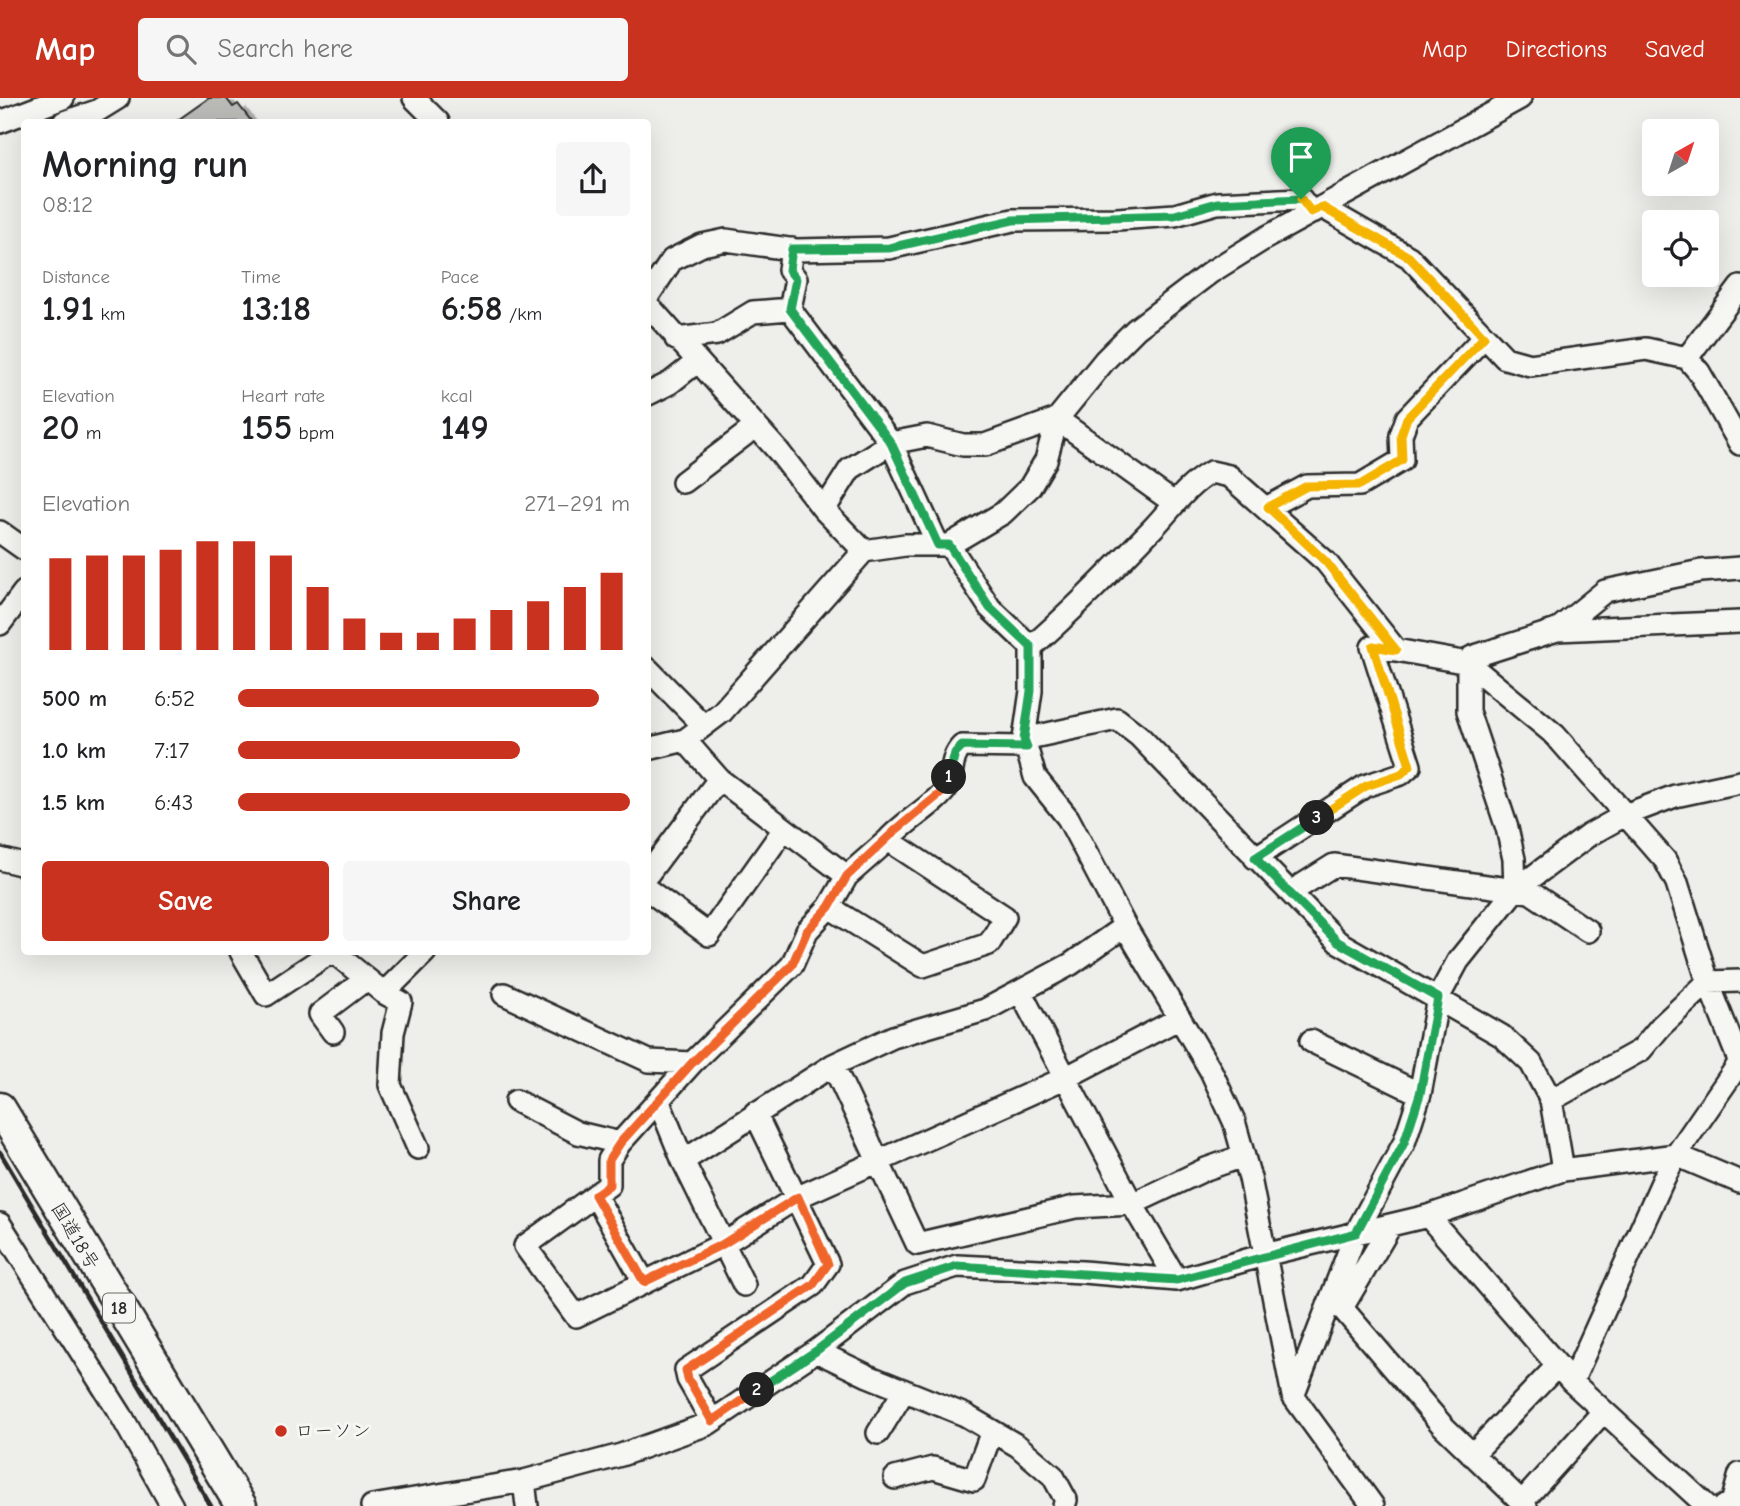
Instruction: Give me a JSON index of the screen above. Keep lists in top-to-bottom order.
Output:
{
  "streets": {
    "highway": ["国道18号", "18"]
  },
  "places": ["ローソン"],
  "north": "top right",
  "page": {
    "header": "Map",
    "search": "Search here",
    "nav": ["Map", "Directions", "Saved"],
    "heading": ["Morning run", "08:12"],
    "stats": [
      ["Distance", "1.91 km"],
      ["Time", "13:18"],
      ["Pace", "6:58 /km"],
      ["Elevation", "20 m"],
      ["Heart rate", "155 bpm"],
      ["kcal", "149"]
    ],
    "chart": ["Elevation", "271–291 m"],
    "list": [
      {
        "name": "500 m",
        "note": "6:52"
      },
      {
        "name": "1.0 km",
        "note": "7:17"
      },
      {
        "name": "1.5 km",
        "note": "6:43"
      }
    ],
    "pins": ["1", "3", "2"],
    "buttons": ["Save", "Share"]
  }
}
